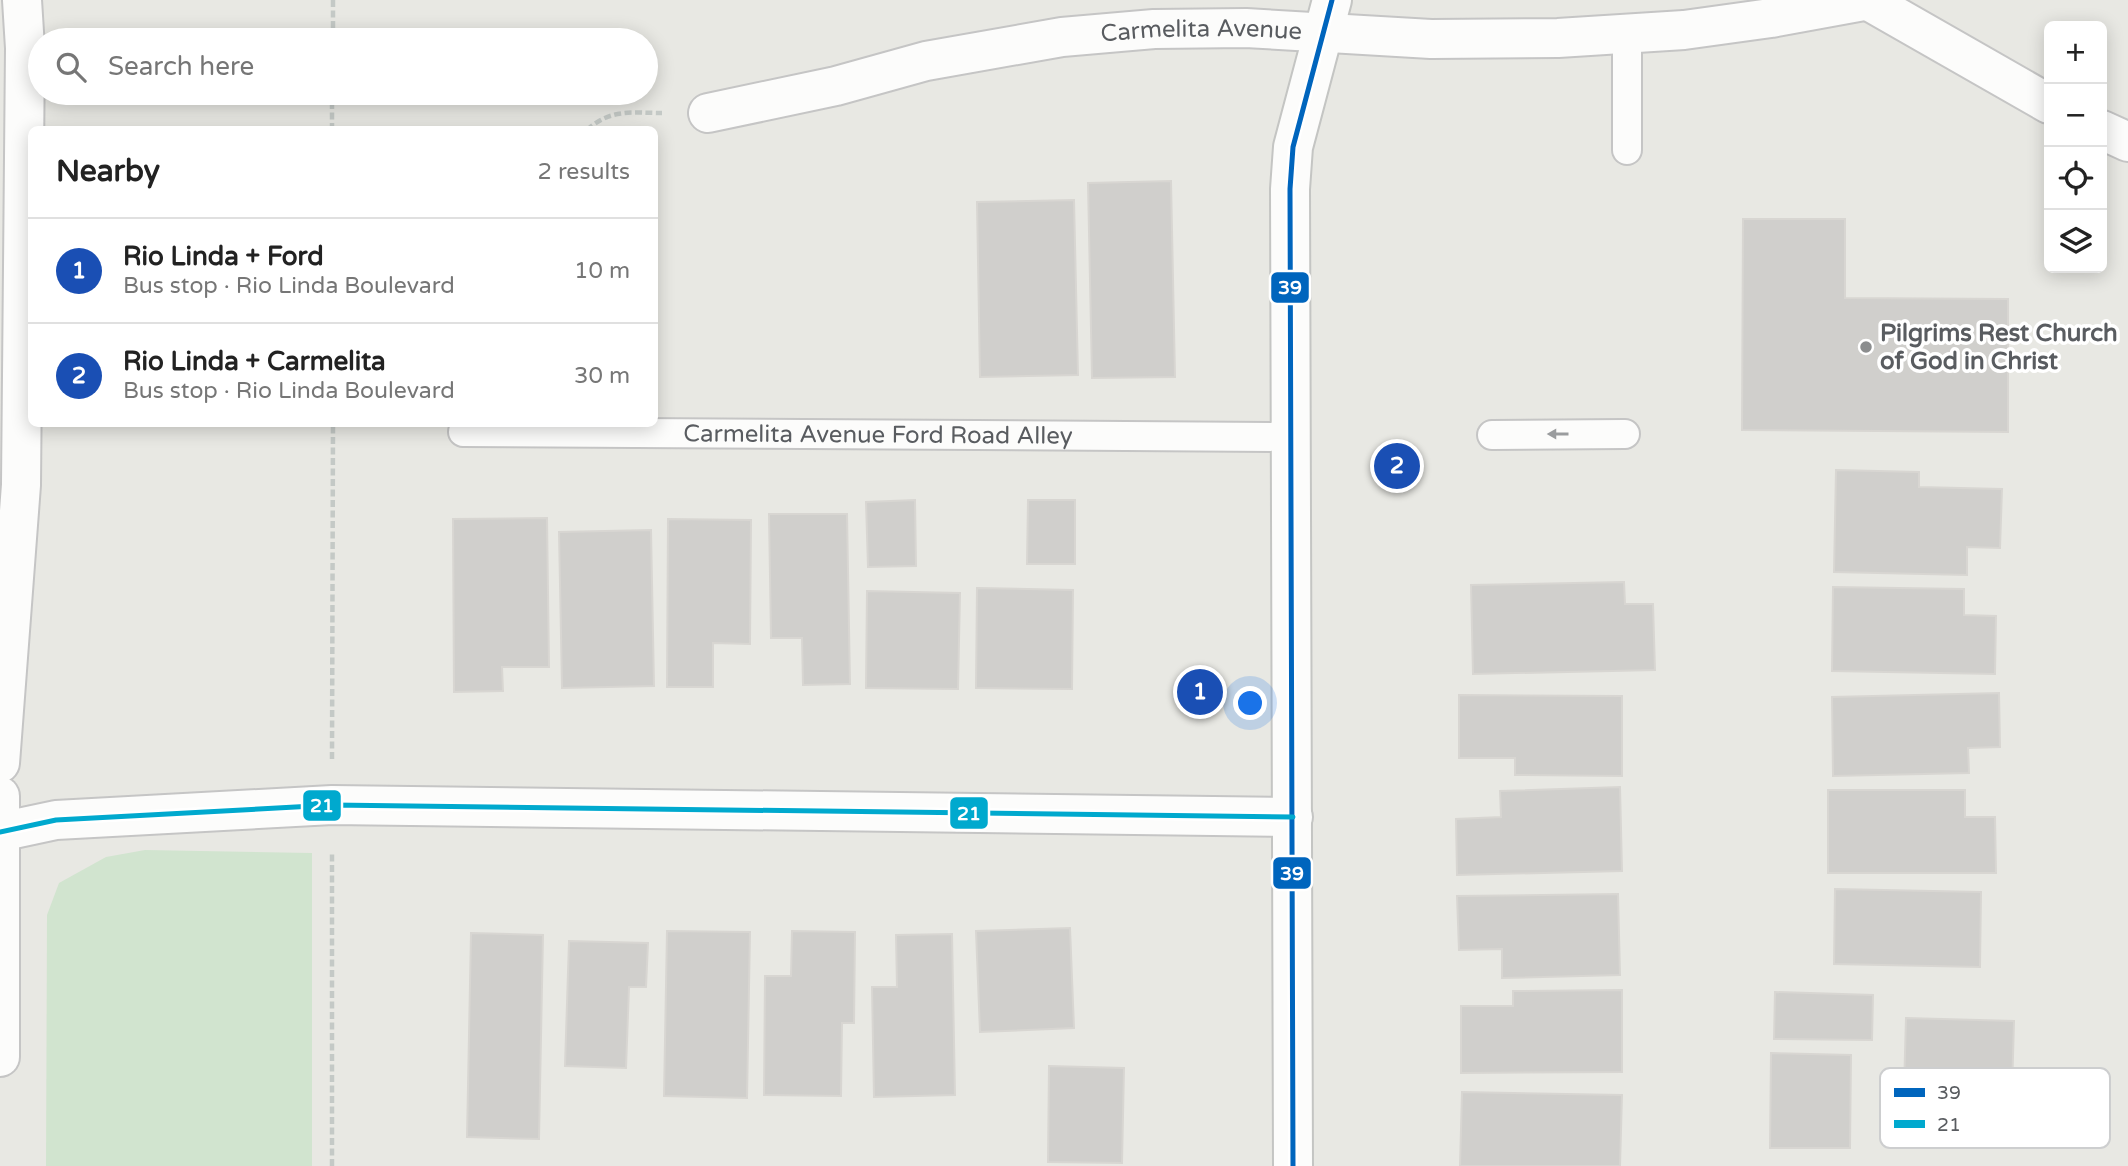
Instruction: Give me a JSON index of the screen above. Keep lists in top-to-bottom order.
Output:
{
  "streets": {
    "street": ["Carmelita Avenue"],
    "lane": ["Carmelita Avenue Ford Road Alley"]
  },
  "places": ["Pilgrims Rest Church of God in Christ"],
  "lines": ["transit line 39", "transit line 21"],
  "legend": ["39", "21"],
  "page": {
    "map_buttons": ["+", "−"],
    "search": "Search here",
    "heading": ["Nearby", "2 results"],
    "list": [
      {
        "mark": "1",
        "name": "Rio Linda + Ford",
        "note": "Bus stop · Rio Linda Boulevard",
        "value": "10 m"
      },
      {
        "mark": "2",
        "name": "Rio Linda + Carmelita",
        "note": "Bus stop · Rio Linda Boulevard",
        "value": "30 m"
      }
    ],
    "pins": ["2", "1"]
  }
}
